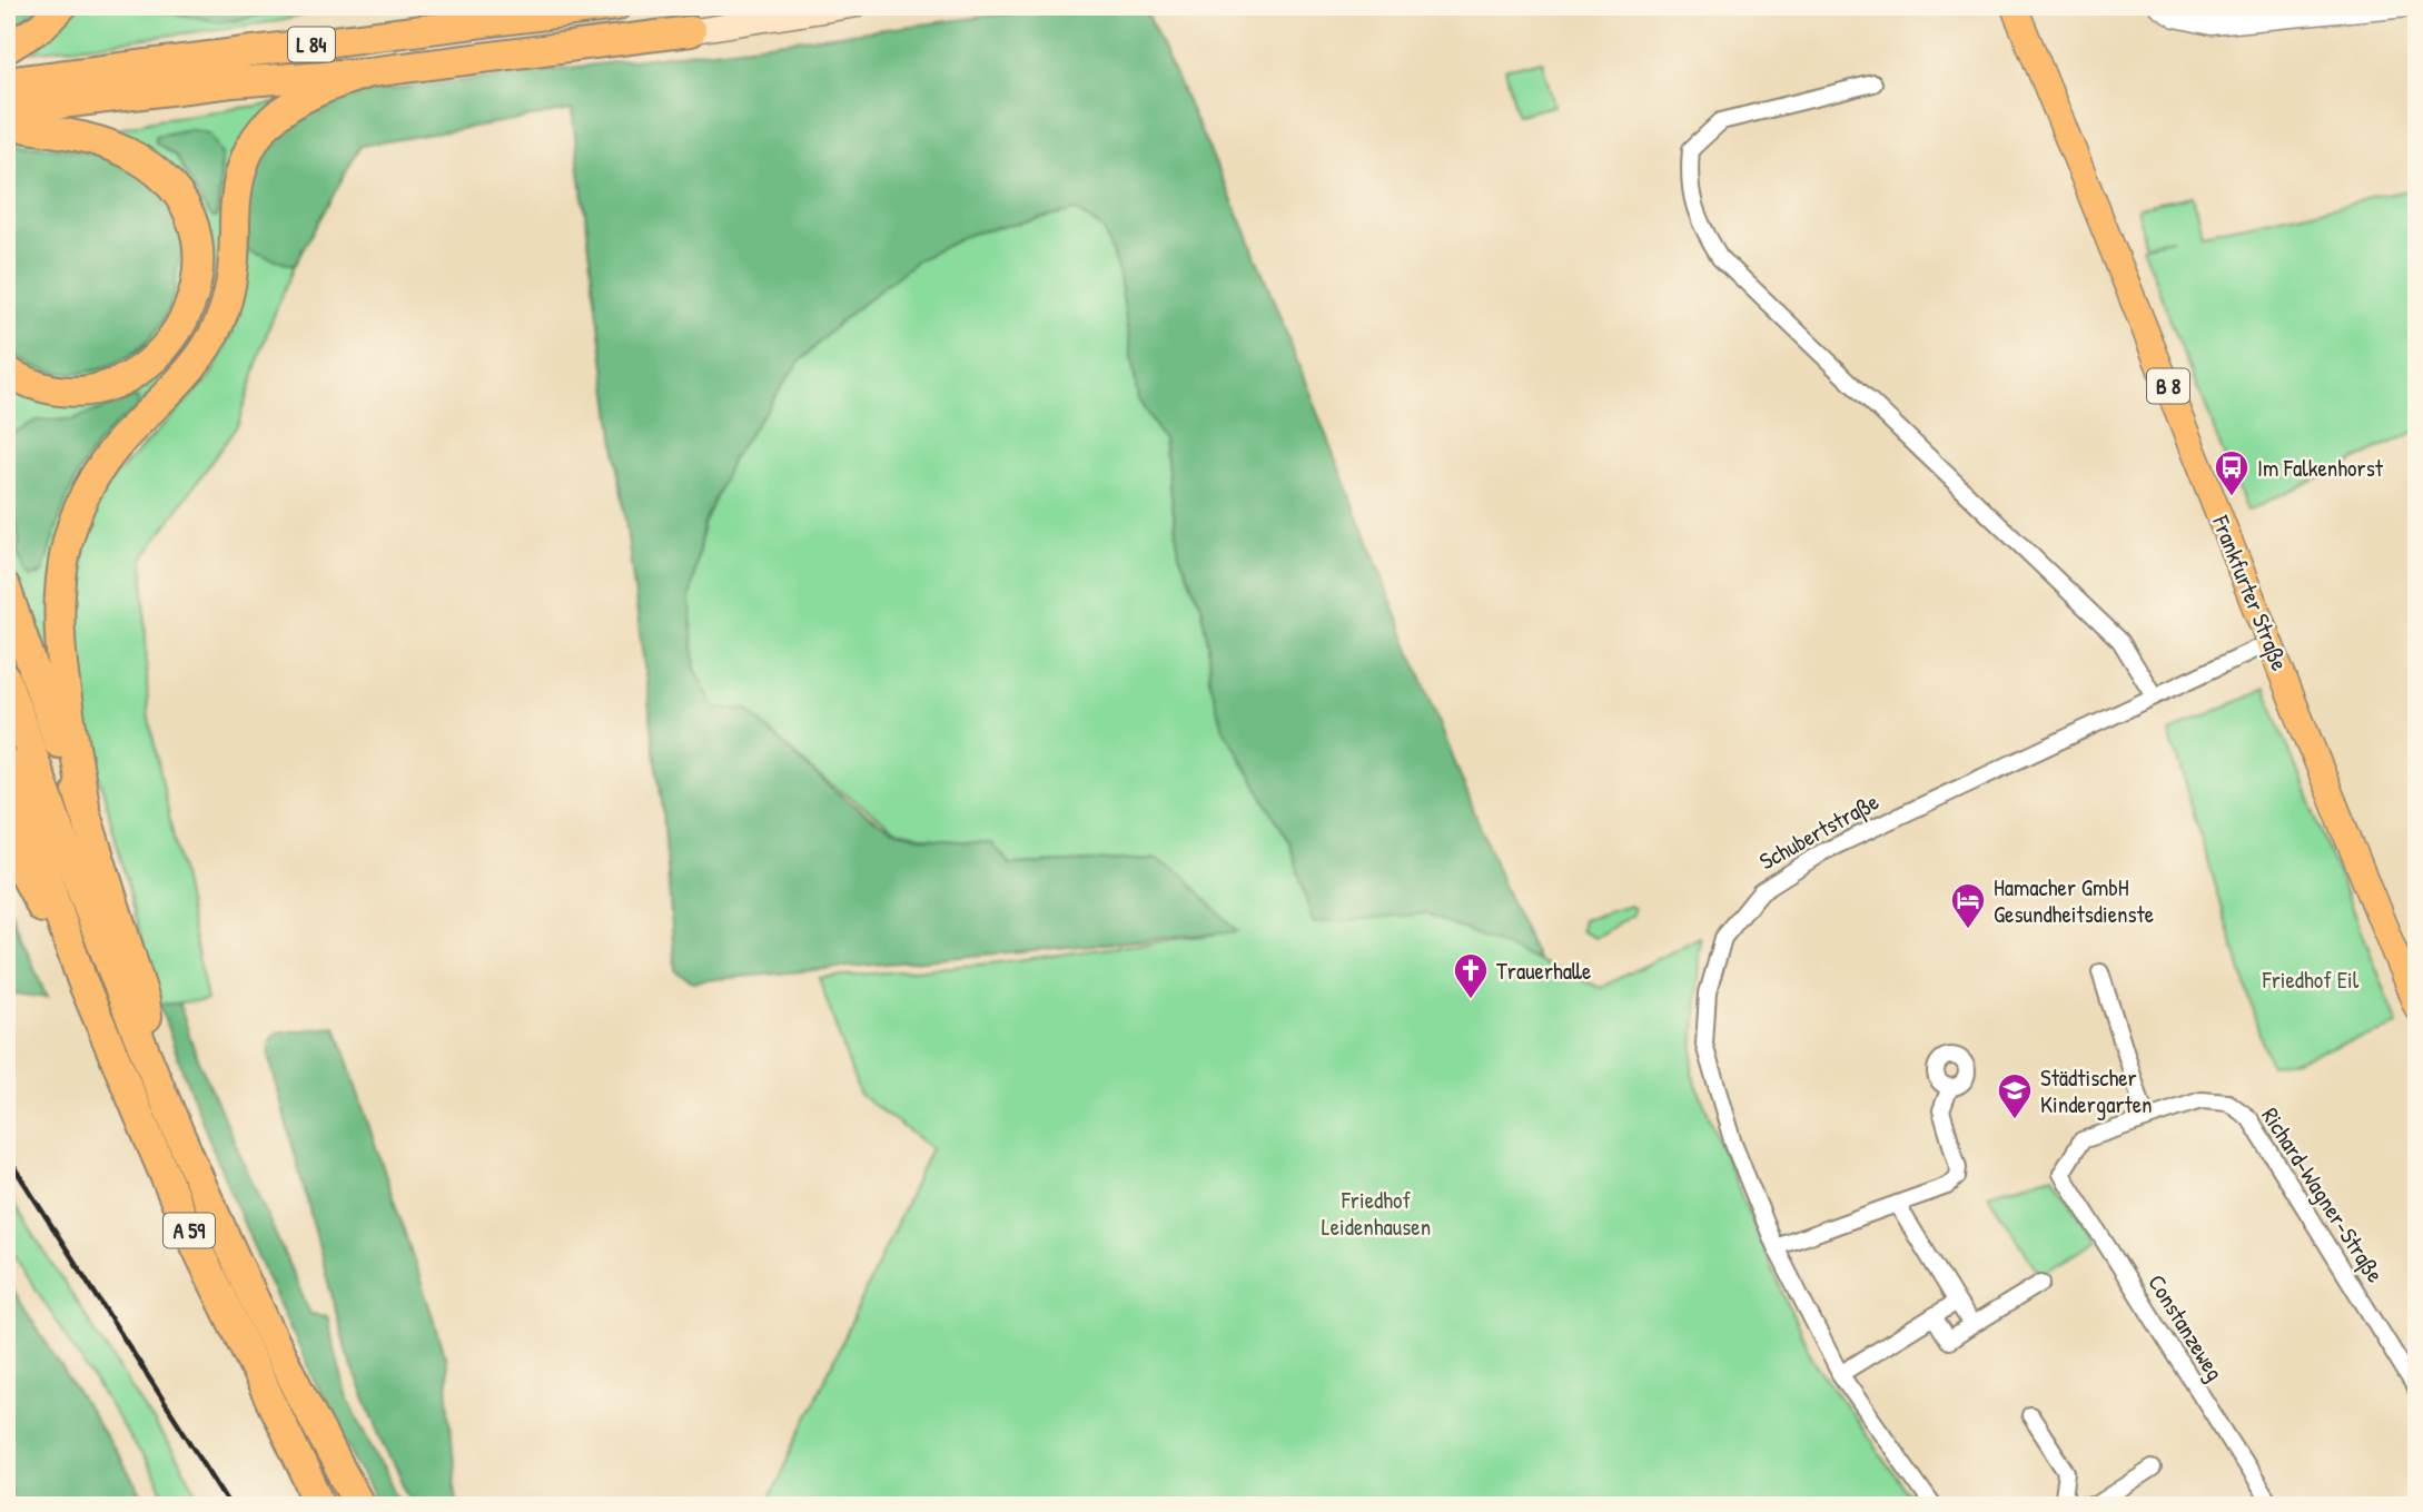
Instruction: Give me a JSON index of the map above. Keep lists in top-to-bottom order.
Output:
{
  "streets": {
    "highway": ["L 84", "A 59"],
    "main road": ["B 8", "Frankfurter Straße"],
    "street": ["Schubertstraße", "Richard-Wagner-Straße", "Constanzeweg"]
  },
  "crossings": [
    ["Frankfurter Straße", "Schubertstraße"],
    ["Richard-Wagner-Straße", "Constanzeweg"]
  ],
  "parks": ["Friedhof Eil", "Friedhof Leidenhausen"],
  "places": {
    "bus stop": ["Im Falkenhorst"],
    "hotel": ["Hamacher GmbH Gesundheitsdienste"],
    "church": ["Trauerhalle"],
    "school or university": ["Städtischer Kindergarten"]
  }
}
